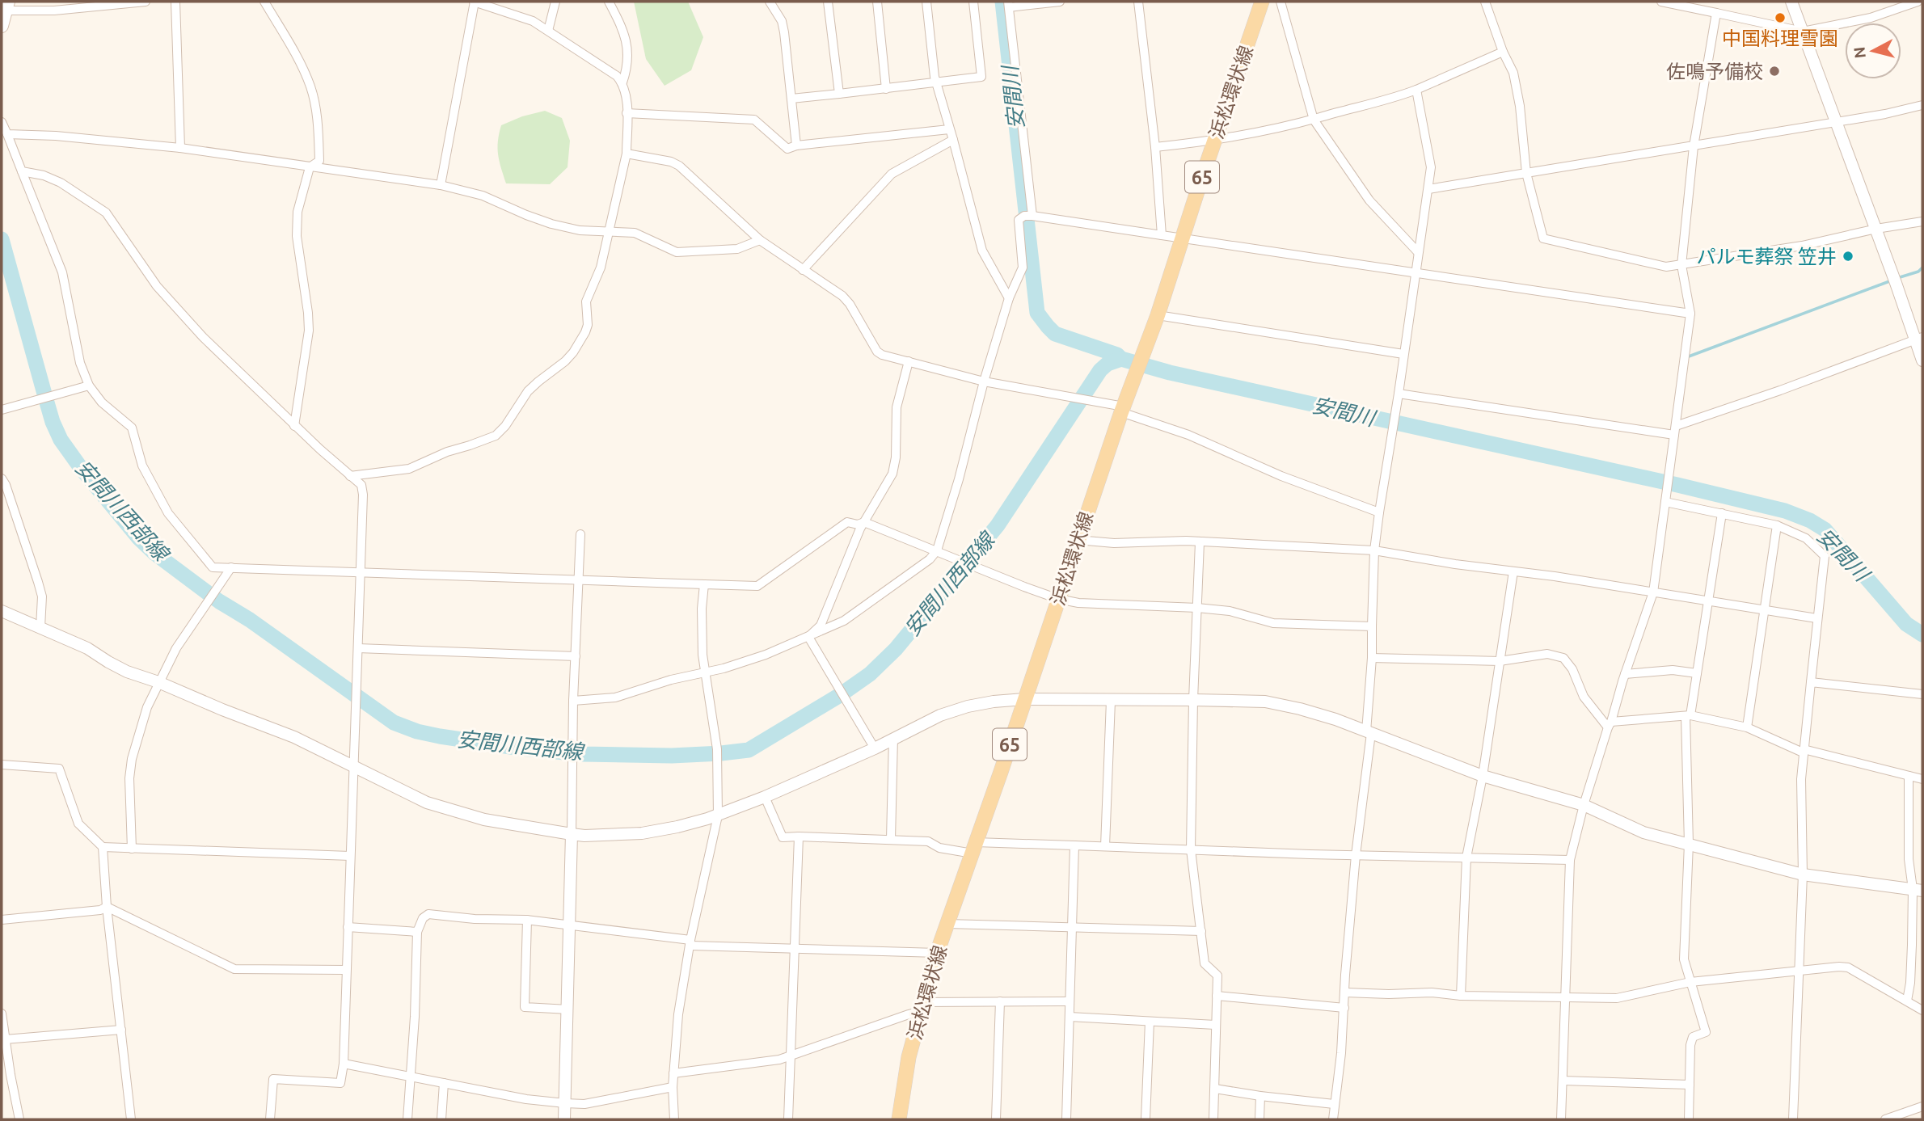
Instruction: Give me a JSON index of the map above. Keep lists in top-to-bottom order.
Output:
{
  "streets": {
    "main road": ["浜松環状線", "65"]
  },
  "water": ["安間川", "安間川西部線"],
  "places": ["中国料理雪園", "佐鳴予備校", "パルモ葬祭 笠井"],
  "north": "left"
}
